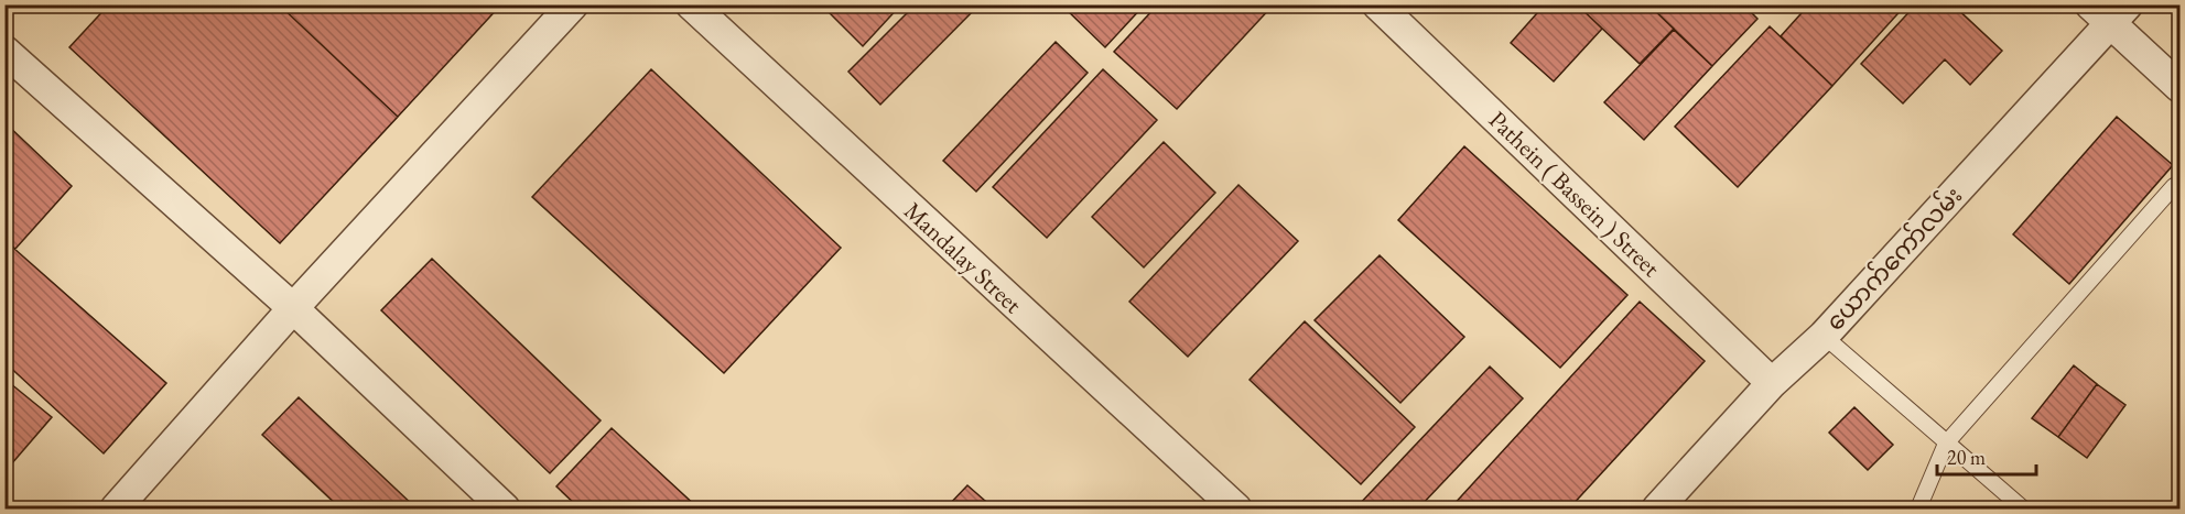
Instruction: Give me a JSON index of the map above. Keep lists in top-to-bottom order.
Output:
{
  "streets": {
    "street": ["Pathein ( Bassein ) Street", "Mandalay Street", "ယောက်ကော်လမ်း"]
  },
  "crossings": [
    ["Pathein ( Bassein ) Street", "ယောက်ကော်လမ်း"]
  ],
  "scale_bar": "20 m"
}
